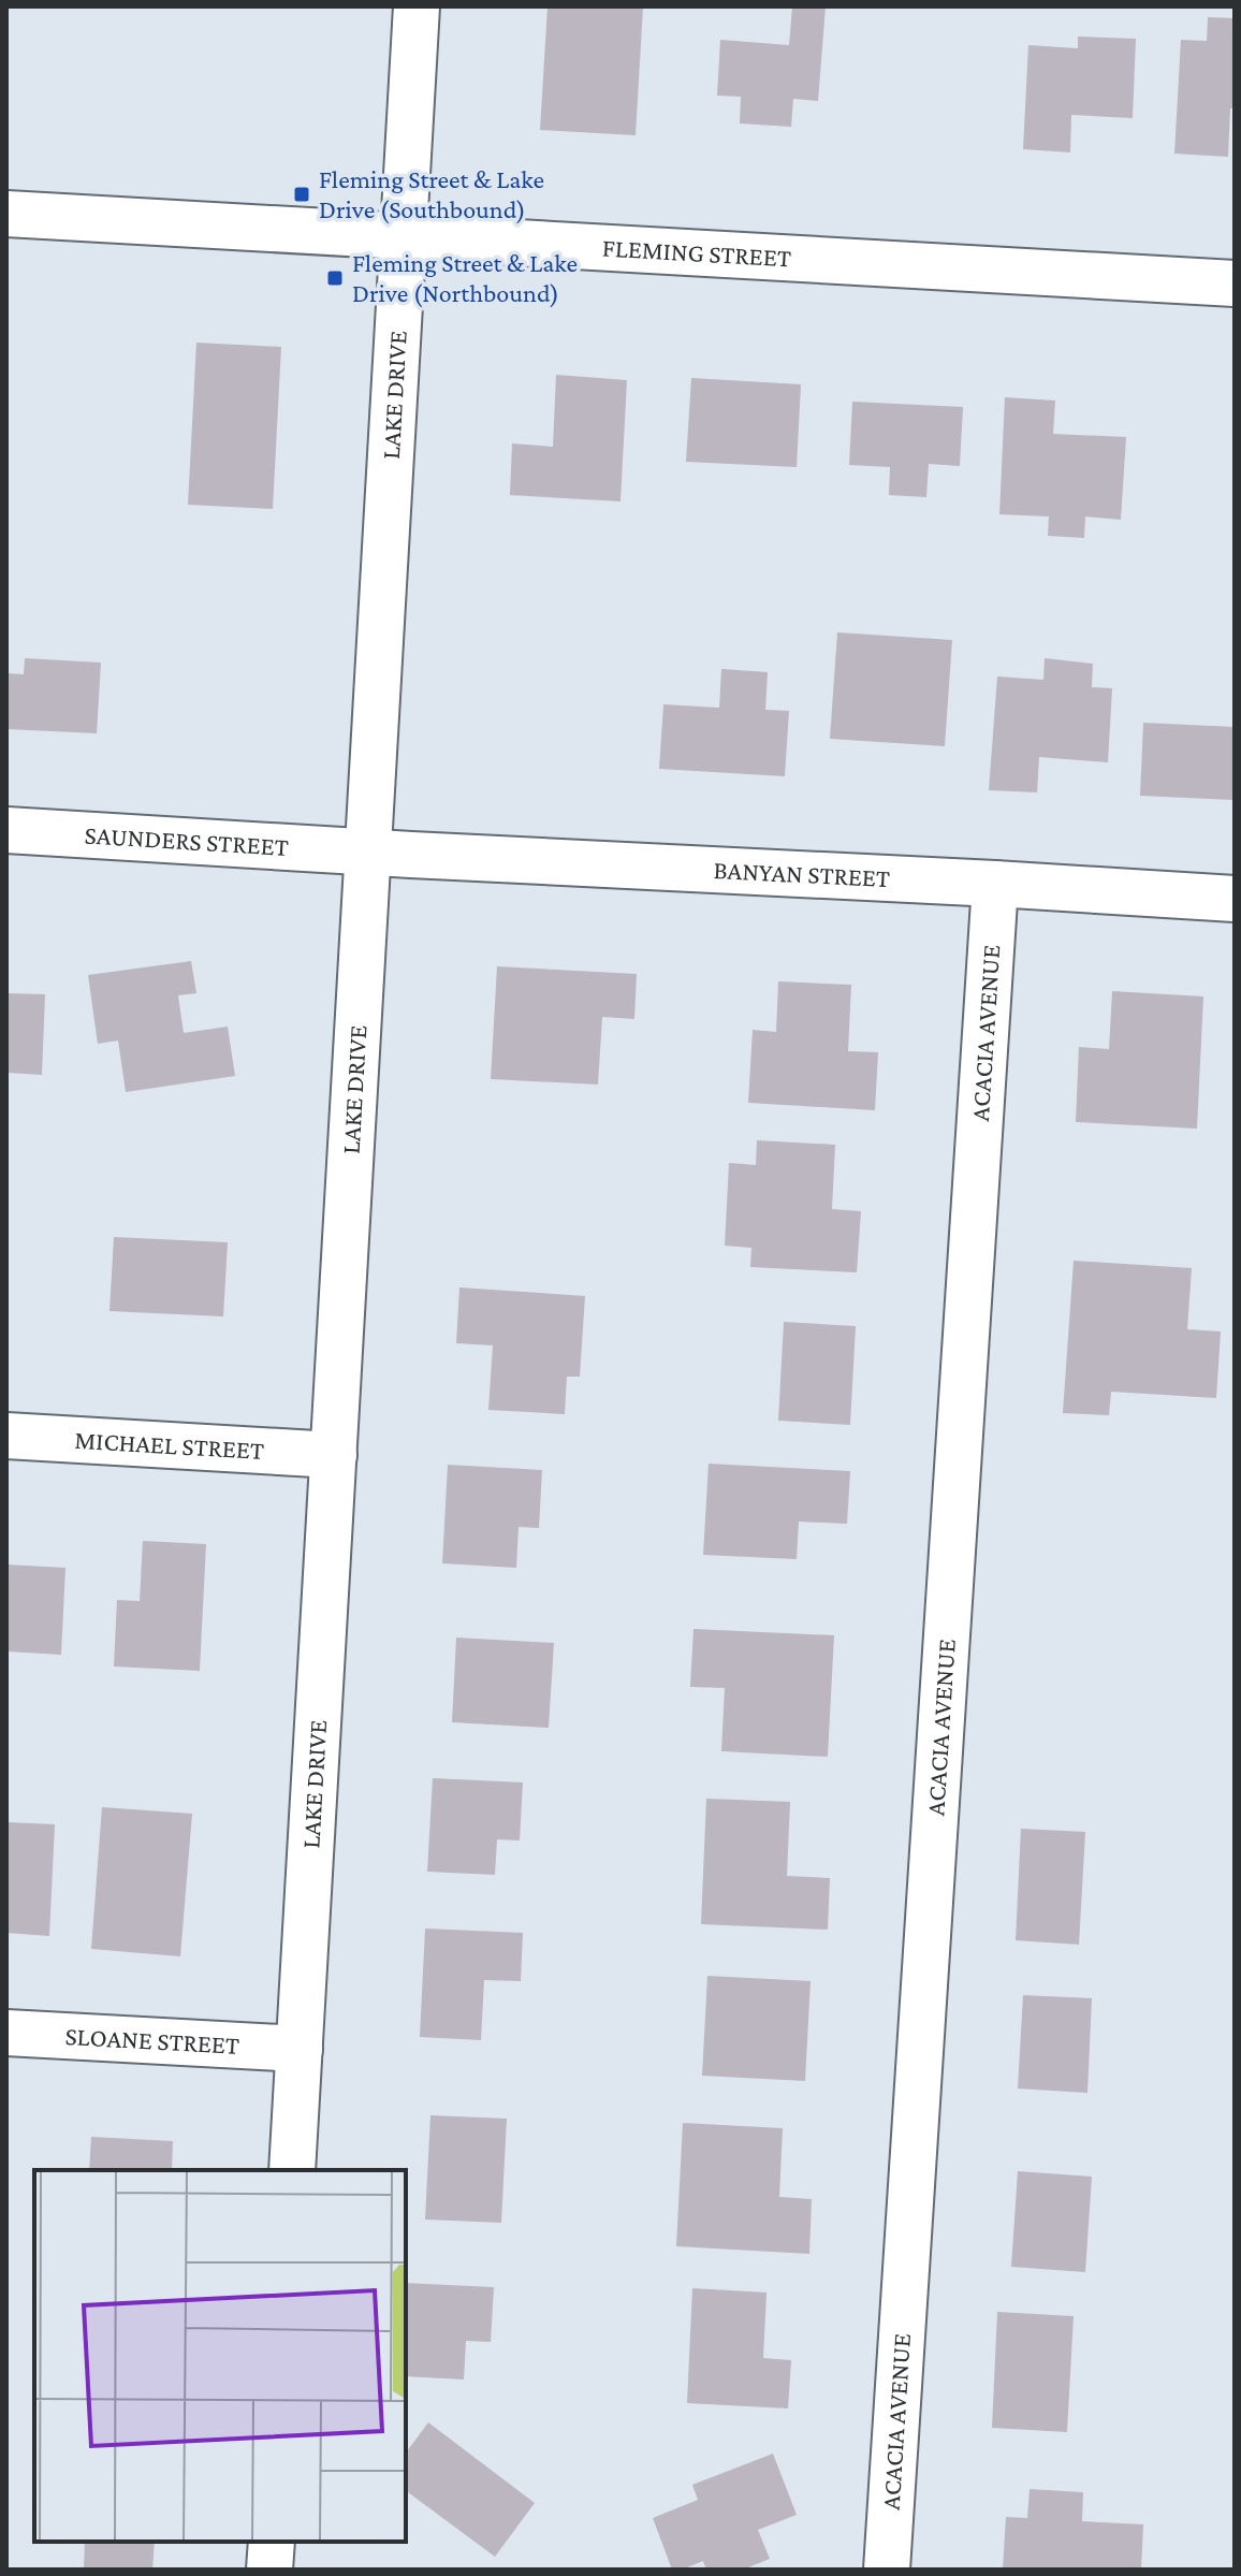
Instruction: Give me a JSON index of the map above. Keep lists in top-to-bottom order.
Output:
{
  "streets": {
    "street": [
      "FLEMING STREET",
      "LAKE DRIVE",
      "SAUNDERS STREET",
      "BANYAN STREET",
      "ACACIA AVENUE",
      "MICHAEL STREET",
      "SLOANE STREET"
    ]
  },
  "crossings": [
    ["FLEMING STREET", "LAKE DRIVE"],
    ["LAKE DRIVE", "SAUNDERS STREET"],
    ["LAKE DRIVE", "BANYAN STREET"],
    ["LAKE DRIVE", "MICHAEL STREET"],
    ["LAKE DRIVE", "SLOANE STREET"],
    ["SAUNDERS STREET", "BANYAN STREET"],
    ["BANYAN STREET", "ACACIA AVENUE"]
  ],
  "places": {
    "transit": ["Fleming Street & Lake Drive (Southbound)", "Fleming Street & Lake Drive (Northbound)"]
  }
}
